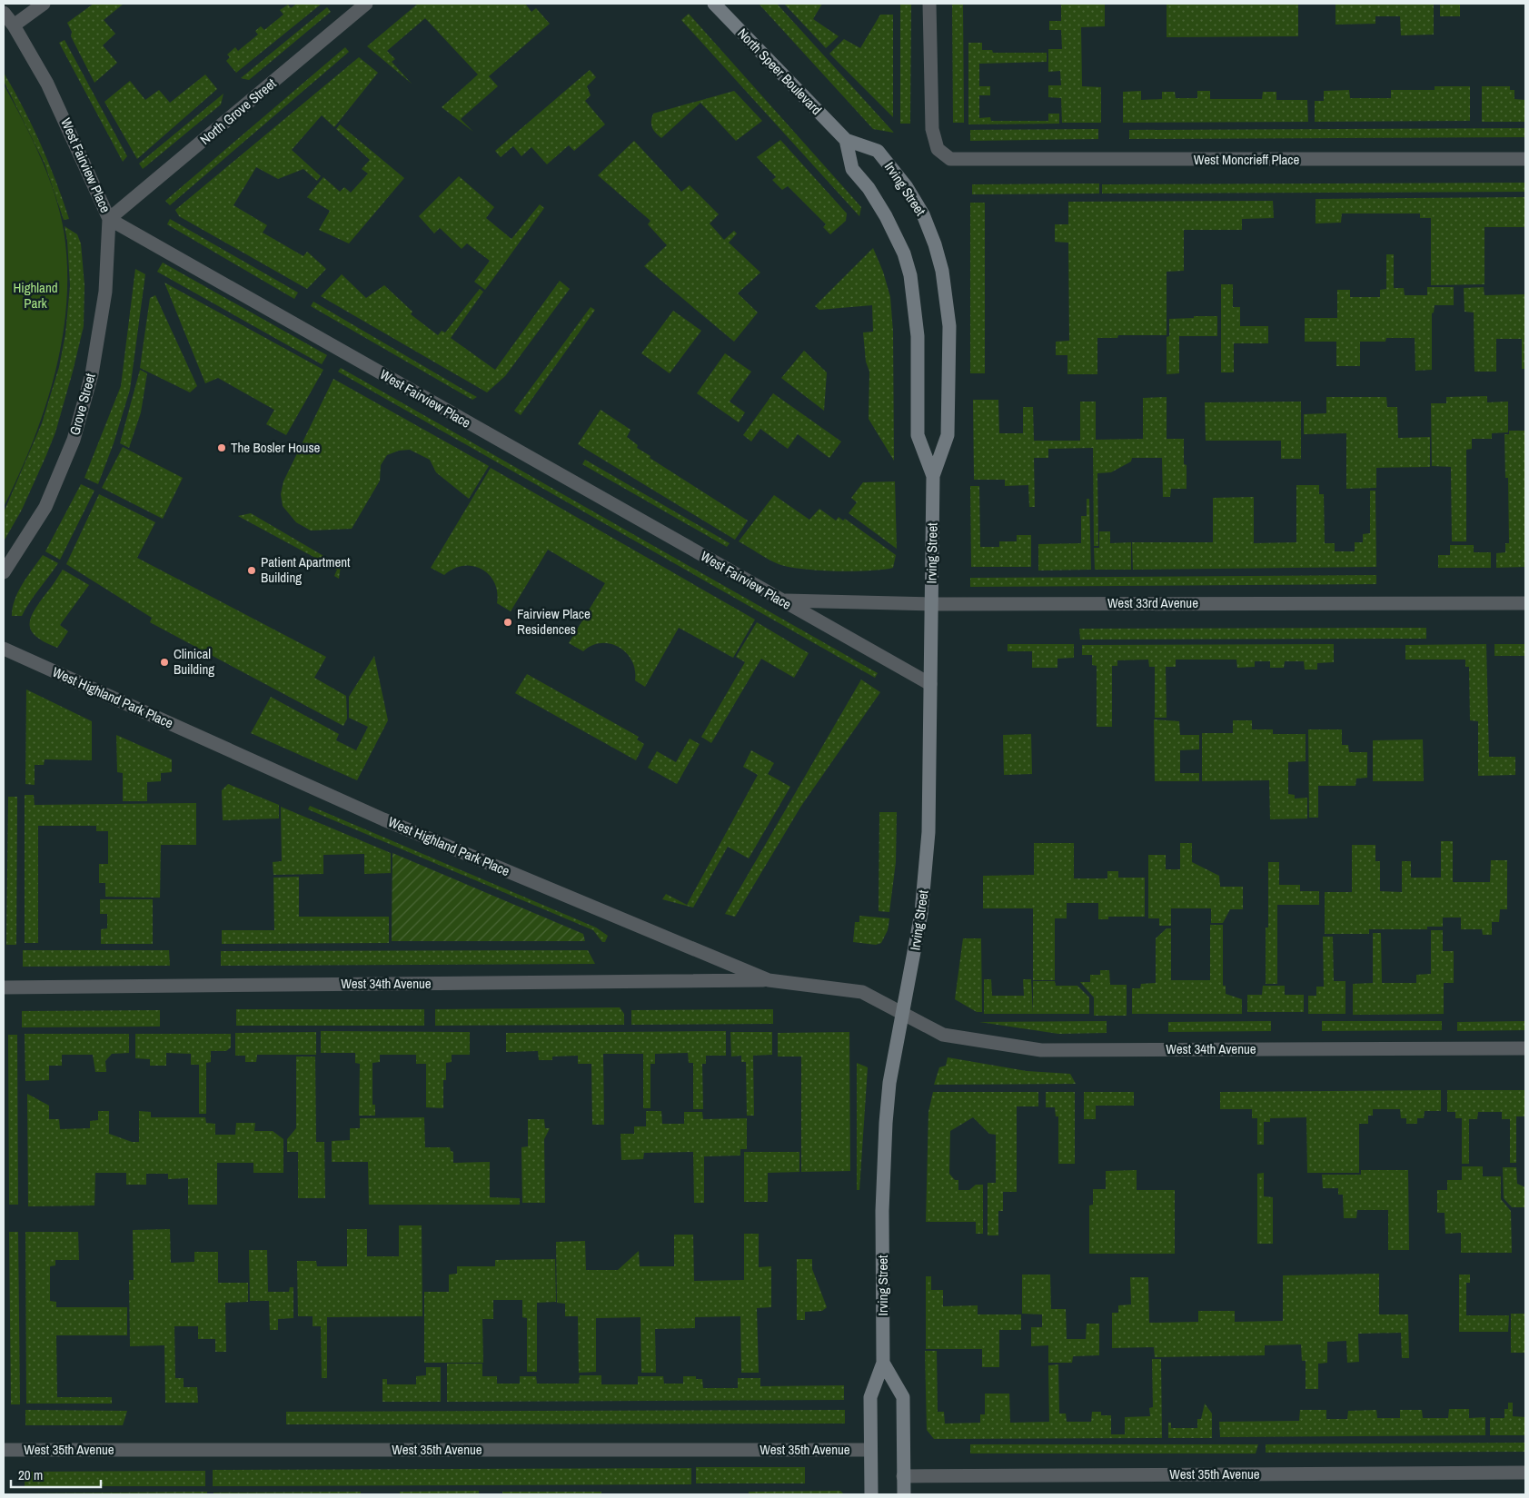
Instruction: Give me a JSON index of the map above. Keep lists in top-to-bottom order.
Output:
{
  "streets": {
    "main road": ["North Speer Boulevard", "Irving Street"],
    "street": [
      "North Grove Street",
      "West Moncrieff Place",
      "West Fairview Place",
      "Grove Street",
      "West 33rd Avenue",
      "West Highland Park Place",
      "West 34th Avenue",
      "West 35th Avenue"
    ]
  },
  "crossings": [
    ["North Speer Boulevard", "Irving Street"],
    ["North Grove Street", "West Fairview Place"],
    ["North Grove Street", "Grove Street"],
    ["West Fairview Place", "Irving Street"],
    ["West Fairview Place", "Grove Street"],
    ["West Fairview Place", "West 33rd Avenue"],
    ["Irving Street", "West 33rd Avenue"],
    ["Irving Street", "West Highland Park Place"],
    ["Irving Street", "West 34th Avenue"],
    ["Irving Street", "West 35th Avenue"],
    ["West Highland Park Place", "West 34th Avenue"]
  ],
  "parks": ["Highland Park"],
  "places": [
    "The Bosler House",
    "Patient Apartment Building",
    "Fairview Place Residences",
    "Clinical Building"
  ],
  "scale_bar": "20 m"
}
